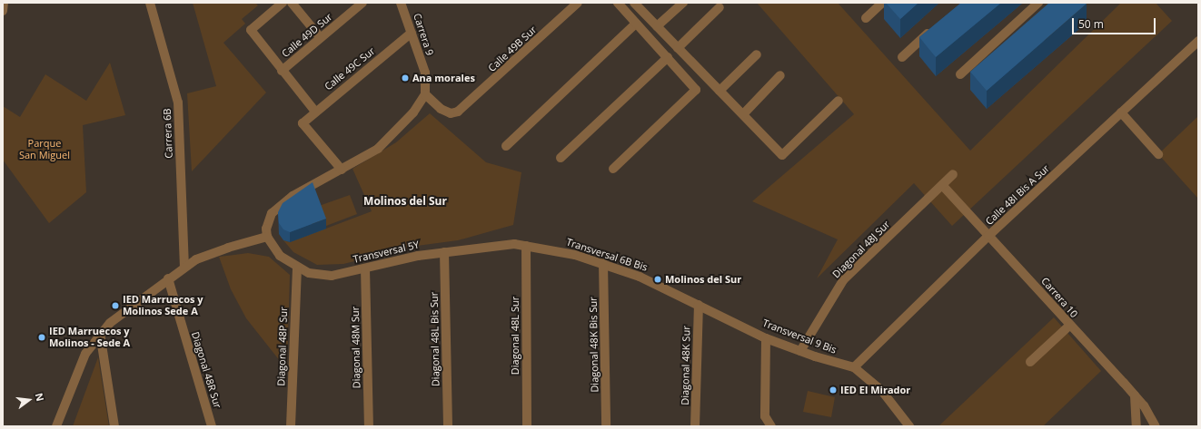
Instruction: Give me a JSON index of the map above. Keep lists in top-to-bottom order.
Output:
{
  "streets": {
    "street": [
      "Carrera 9",
      "Calle 49D Sur",
      "Calle 49B Sur",
      "Calle 49C Sur",
      "Carrera 6B",
      "Calle 48I Bis A Sur",
      "Diagonal 48J Sur",
      "Transversal 5Y",
      "Transversal 6B Bis",
      "Carrera 10",
      "Diagonal 48L Sur",
      "Transversal 9 Bis",
      "Diagonal 48L Bis Sur",
      "Diagonal 48K Bis Sur",
      "Diagonal 48P Sur",
      "Diagonal 48M Sur",
      "Diagonal 48K Sur",
      "Diagonal 48R Sur"
    ]
  },
  "crossings": [
    ["Carrera 9", "Calle 49B Sur"],
    ["Carrera 9", "Calle 49C Sur"],
    ["Calle 48I Bis A Sur", "Carrera 10"],
    ["Calle 48I Bis A Sur", "Transversal 9 Bis"],
    ["Diagonal 48J Sur", "Carrera 10"],
    ["Diagonal 48J Sur", "Transversal 9 Bis"],
    ["Transversal 5Y", "Transversal 6B Bis"],
    ["Transversal 5Y", "Diagonal 48L Sur"],
    ["Transversal 5Y", "Diagonal 48L Bis Sur"],
    ["Transversal 5Y", "Diagonal 48P Sur"],
    ["Transversal 5Y", "Diagonal 48M Sur"],
    ["Transversal 6B Bis", "Diagonal 48L Sur"],
    ["Transversal 6B Bis", "Transversal 9 Bis"],
    ["Transversal 6B Bis", "Diagonal 48K Bis Sur"],
    ["Transversal 6B Bis", "Diagonal 48K Sur"],
    ["Transversal 9 Bis", "Diagonal 48K Sur"]
  ],
  "districts": ["Molinos del Sur"],
  "parks": ["Parque San Miguel"],
  "places": [
    "Ana morales",
    "Molinos del Sur",
    "IED Marruecos y Molinos Sede A",
    "IED Marruecos y Molinos - Sede A",
    "IED El Mirador"
  ],
  "scale_bar": "50 m",
  "north": "right"
}
